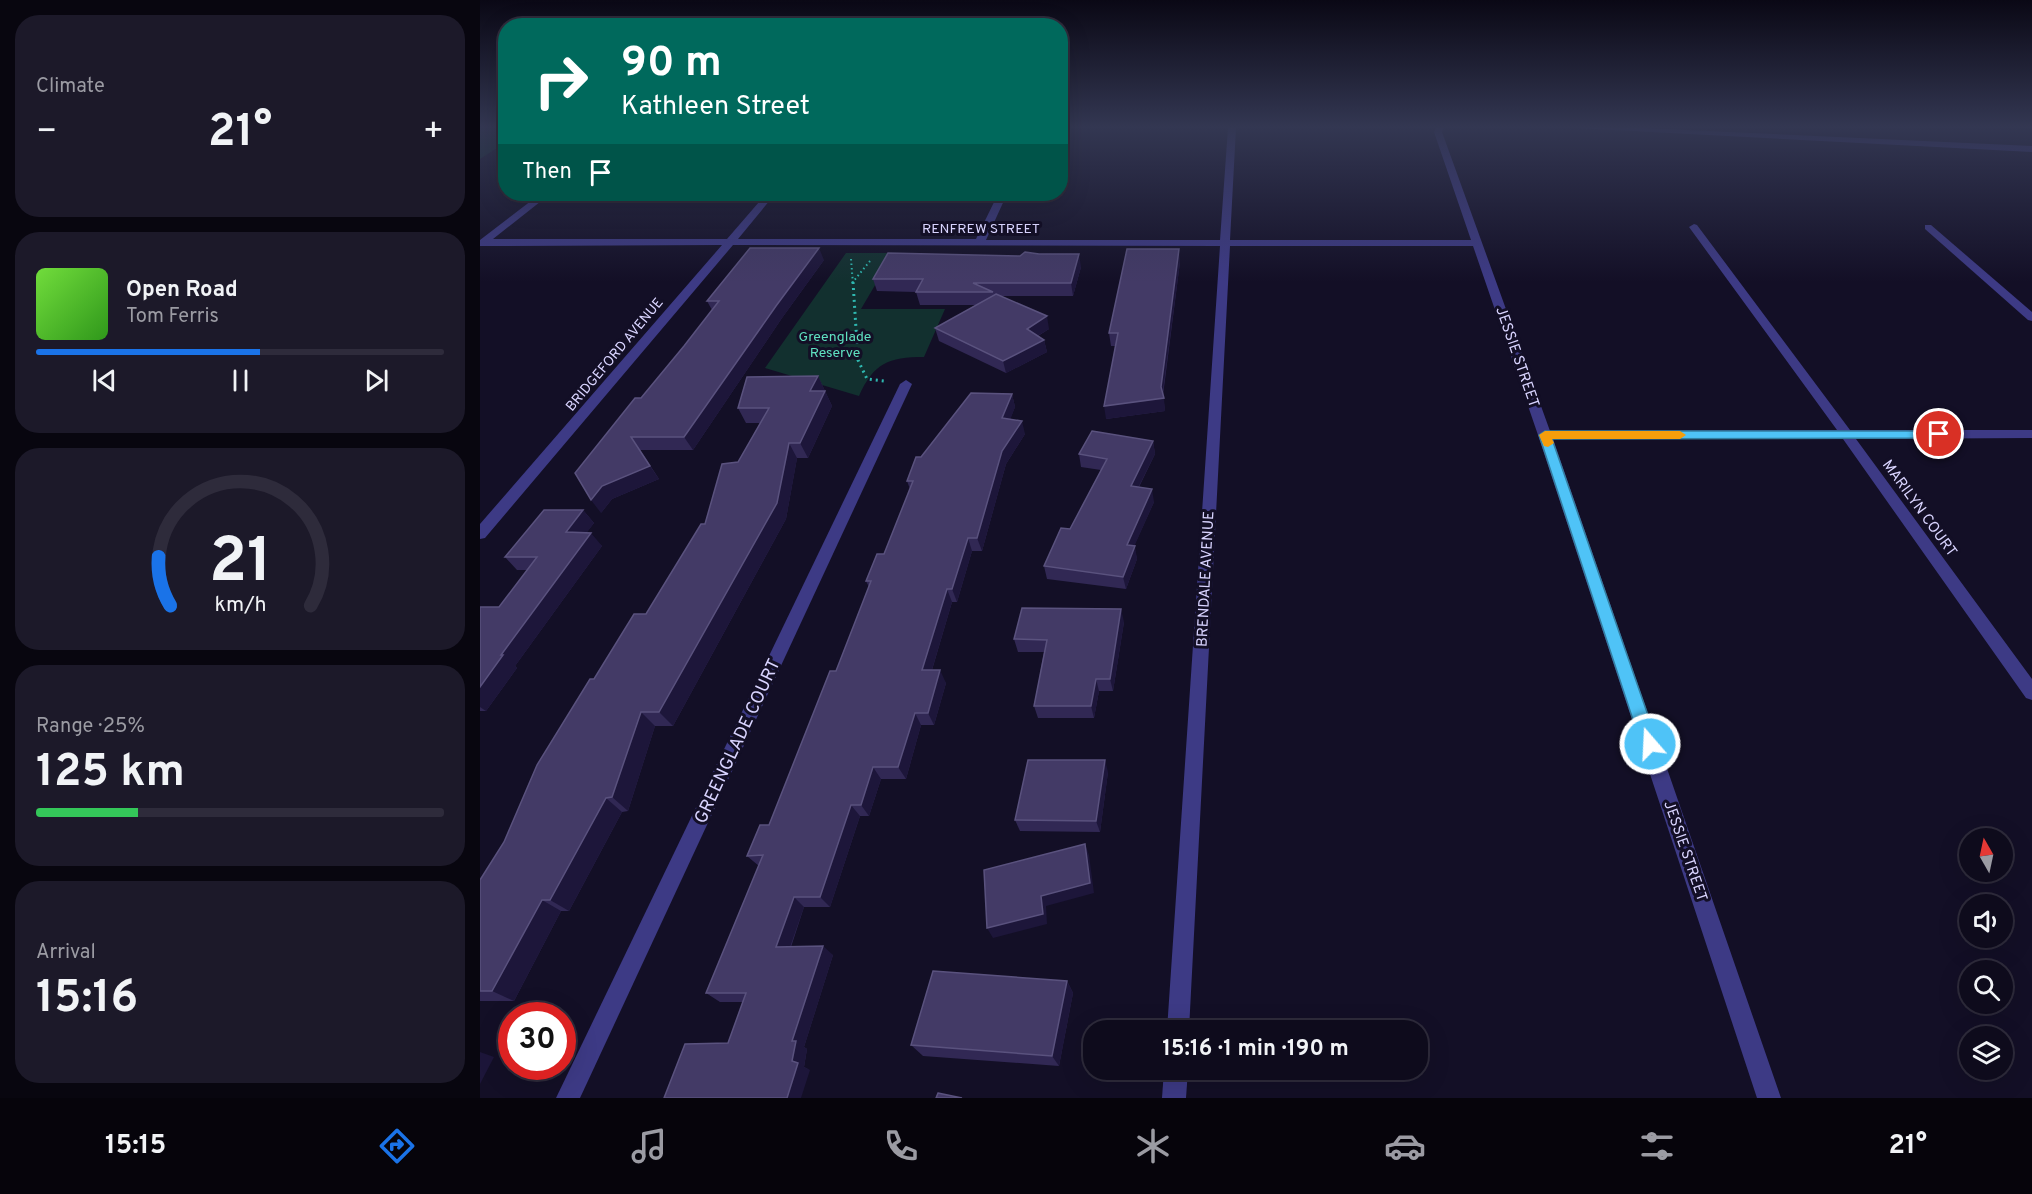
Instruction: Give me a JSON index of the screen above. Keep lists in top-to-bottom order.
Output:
{
  "streets": {
    "street": [
      "RENFREW STREET",
      "BRIDGEFORD AVENUE",
      "JESSIE STREET",
      "MARILYN COURT",
      "BRENDALE AVENUE",
      "GREENGLADE COURT"
    ]
  },
  "crossings": [
    ["RENFREW STREET", "BRIDGEFORD AVENUE"],
    ["RENFREW STREET", "JESSIE STREET"],
    ["RENFREW STREET", "BRENDALE AVENUE"]
  ],
  "parks": ["Greenglade Reserve"],
  "north": "top",
  "page": {
    "tile": [
      "Climate",
      ["Range · 25%", "125 km"],
      ["Arrival", "15:16"]
    ],
    "turn": ["90 m", "Kathleen Street"],
    "heat": ["−", "21°", "+"],
    "then": "Then",
    "song": ["Open Road", "Tom Ferris"],
    "limit": "30",
    "trip": "15:16 · 1 min · 190 m",
    "tabs": ["15:15", "21°"],
    "gauge": ["21", "km/h"]
  }
}
